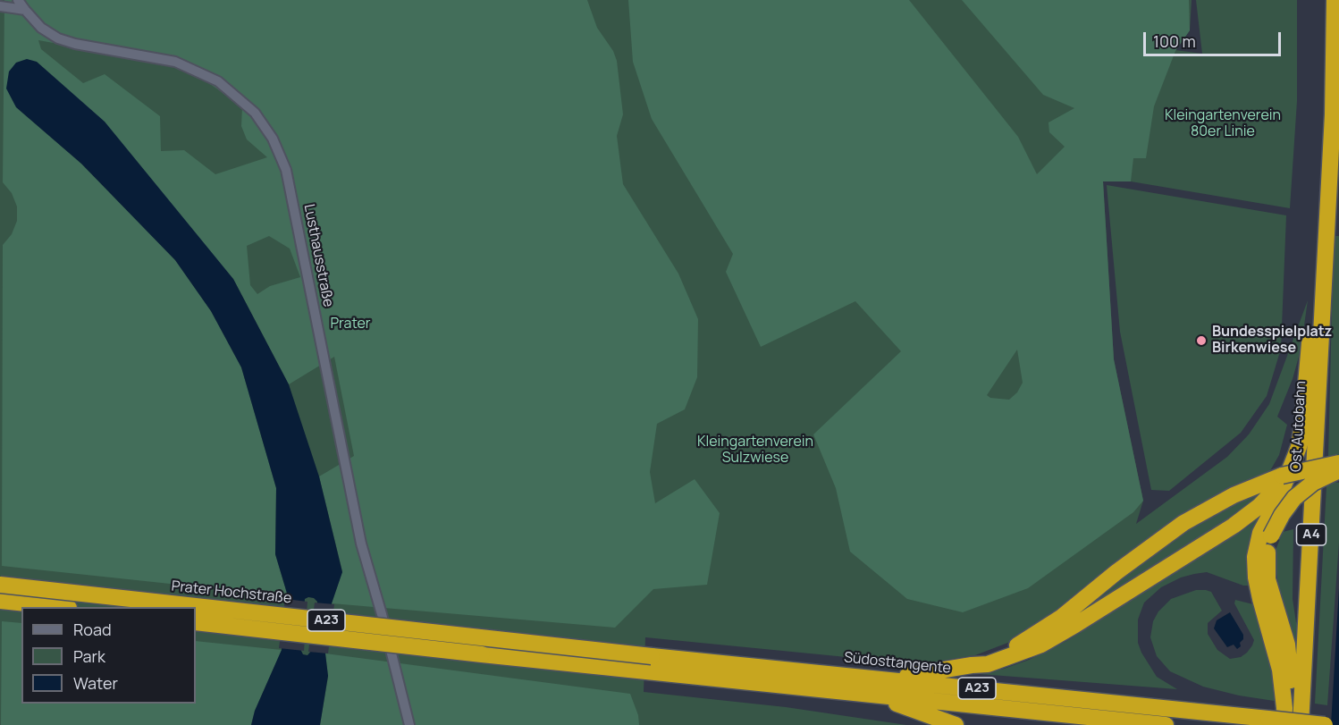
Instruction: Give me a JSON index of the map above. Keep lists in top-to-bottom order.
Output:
{
  "streets": {
    "highway": [
      "Ost Autobahn",
      "A4",
      "Prater Hochstraße",
      "A23",
      "Südosttangente"
    ],
    "street": ["Lusthausstraße"]
  },
  "crossings": [
    ["Prater Hochstraße", "Südosttangente"],
    ["A23", "Südosttangente"]
  ],
  "parks": ["Kleingartenverein 80er Linie", "Prater", "Kleingartenverein Sulzwiese"],
  "places": ["Bundesspielplatz Birkenwiese"],
  "legend": ["Road", "Park", "Water"],
  "scale_bar": "100 m"
}
